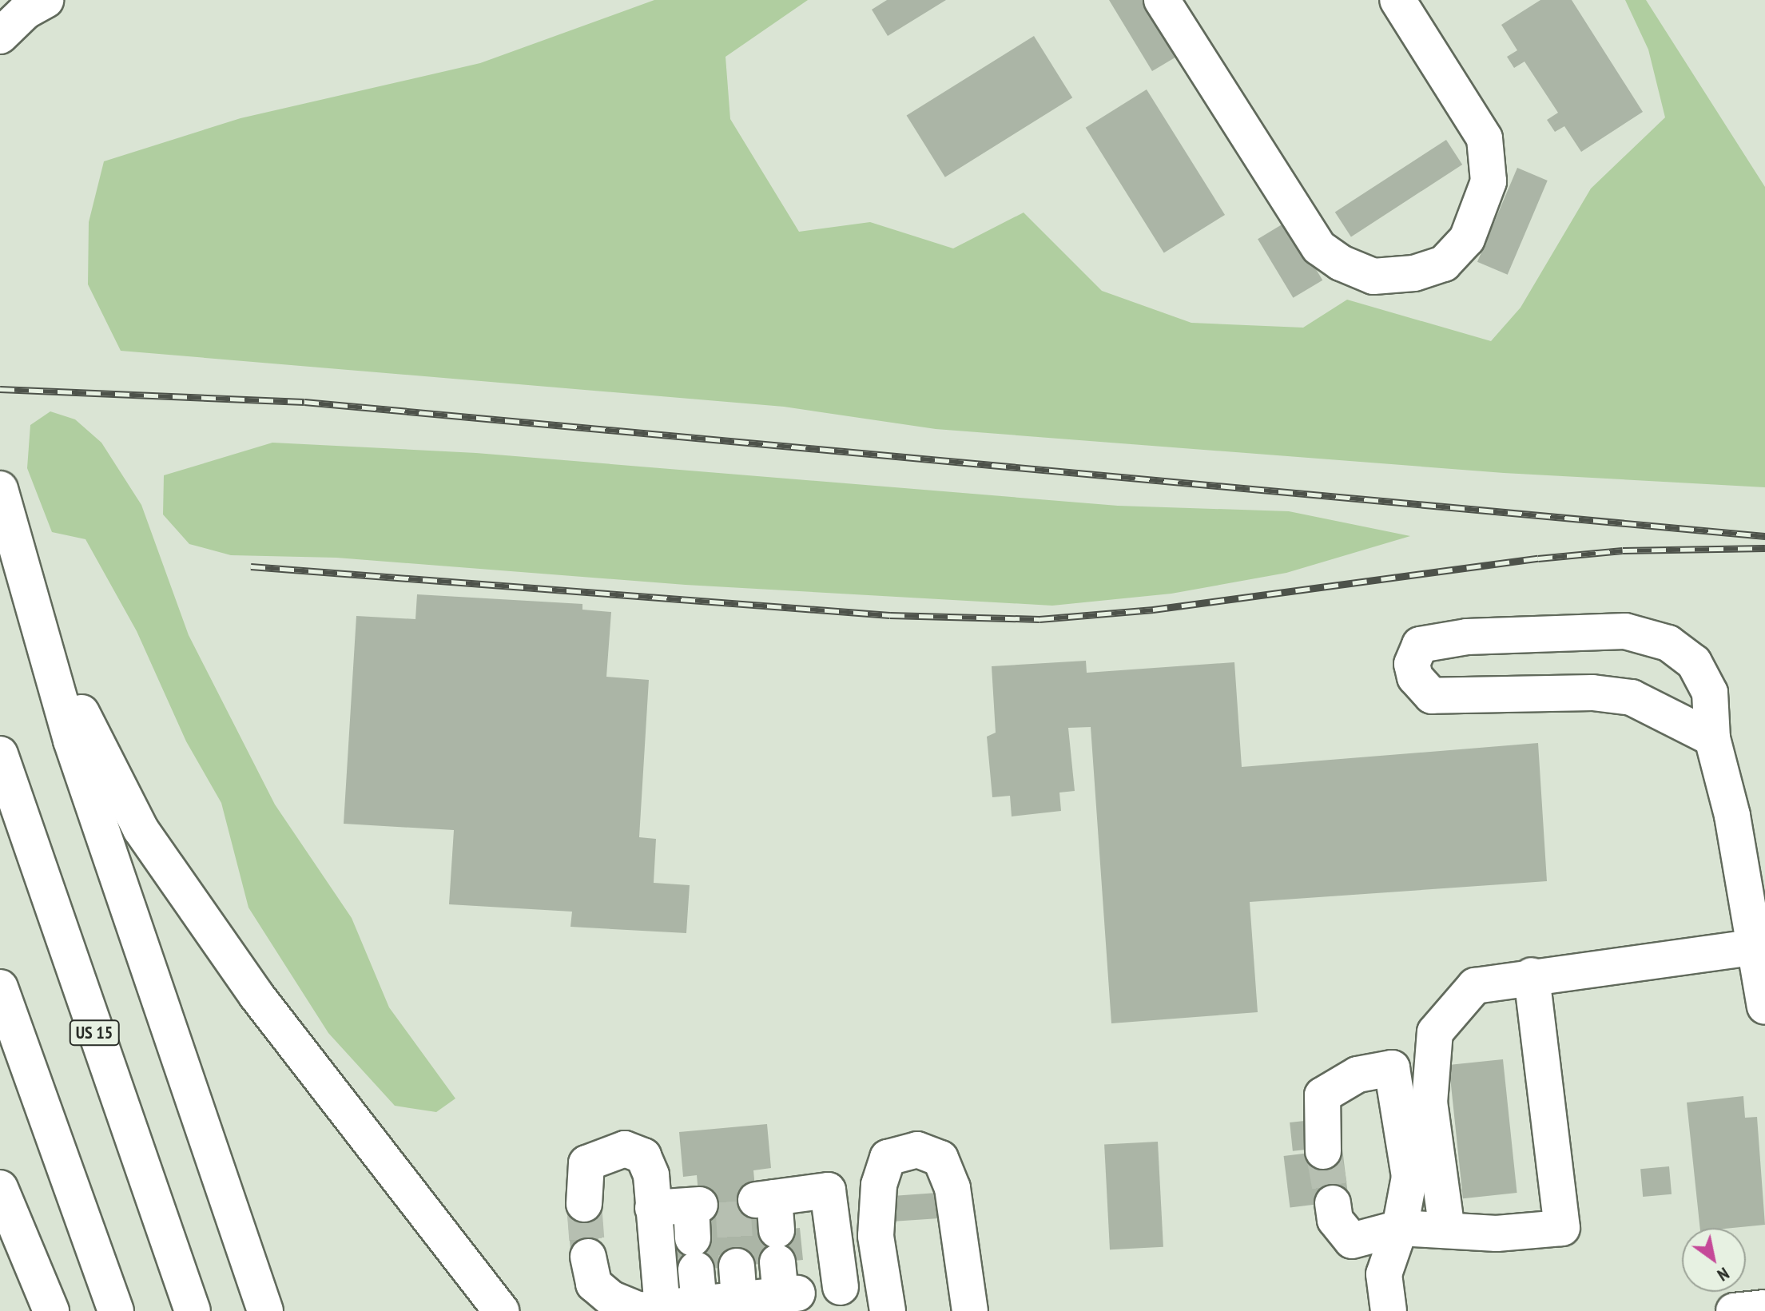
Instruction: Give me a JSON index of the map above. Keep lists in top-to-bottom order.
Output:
{
  "streets": {
    "main road": ["US 15"]
  },
  "north": "bottom right"
}
